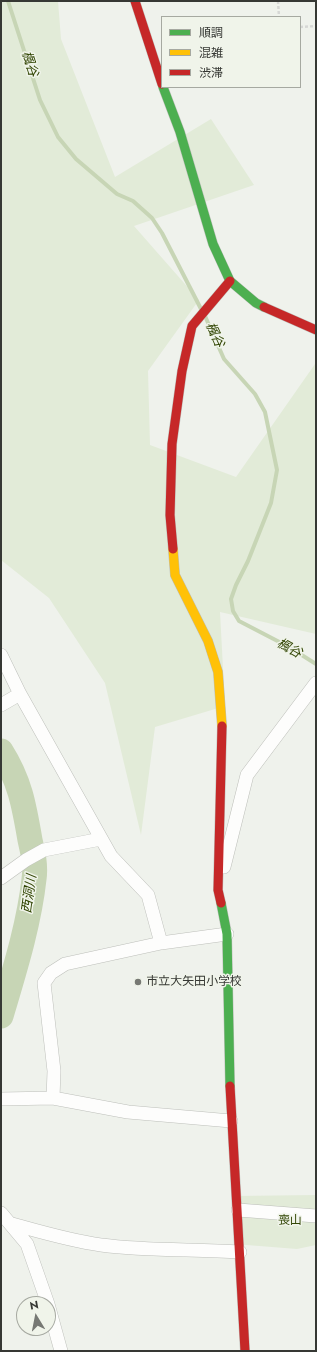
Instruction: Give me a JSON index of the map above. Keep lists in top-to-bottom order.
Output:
{
  "water": ["楓谷", "西洞川"],
  "parks": ["喪山"],
  "places": ["市立大矢田小学校"],
  "legend": ["順調", "混雑", "渋滞"],
  "north": "top"
}
